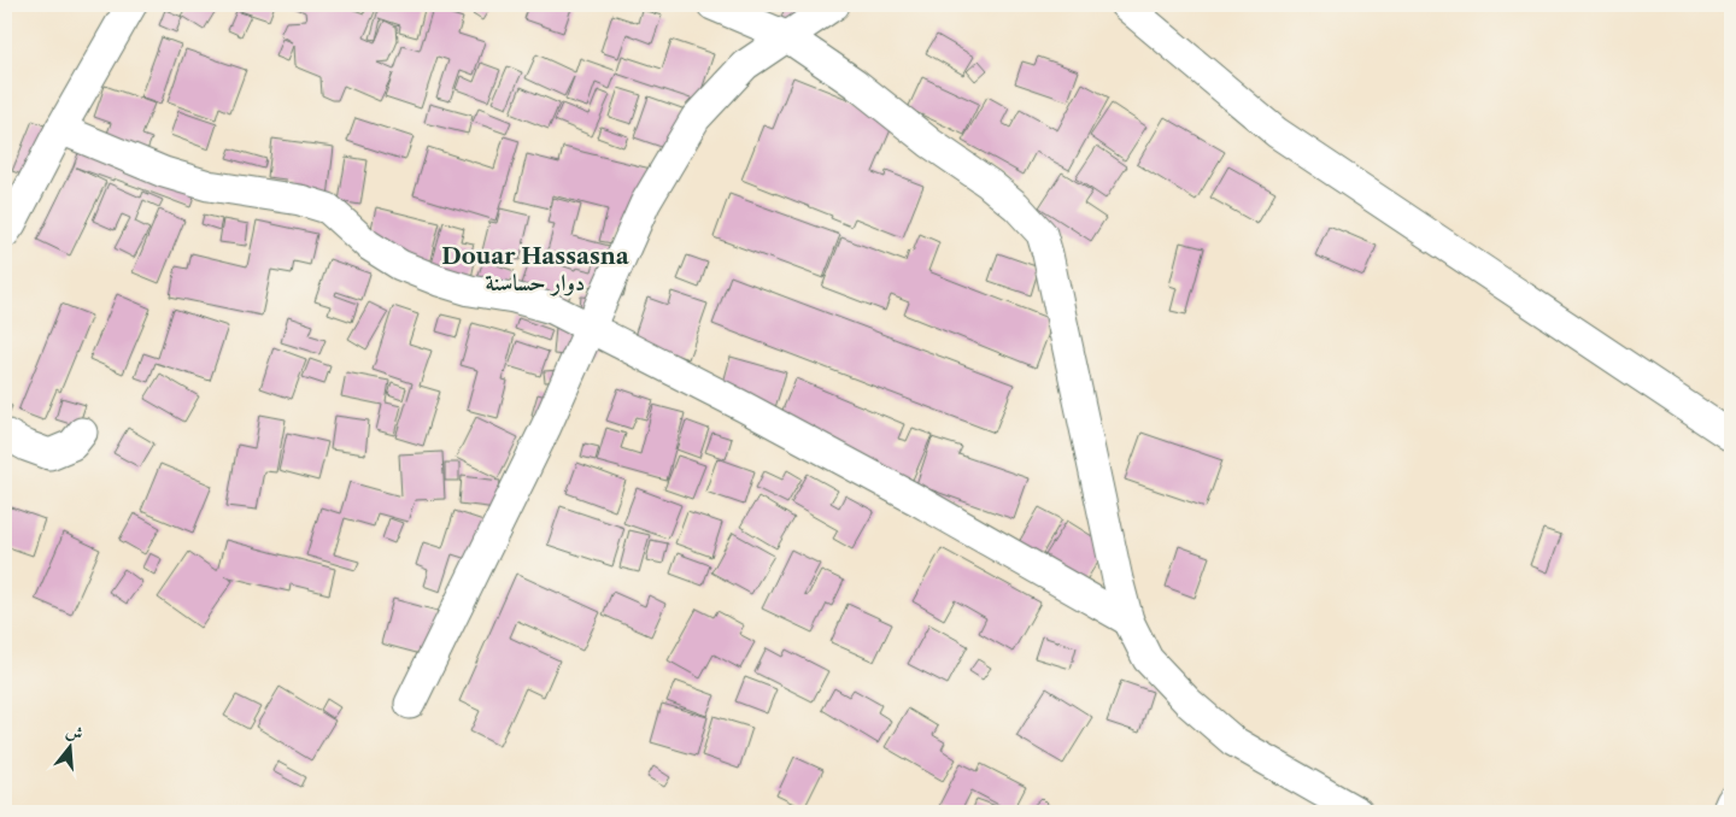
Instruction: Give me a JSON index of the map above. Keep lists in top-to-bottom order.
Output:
{
  "districts": ["Douar Hassasna دوار حساسنة"],
  "north": "top"
}
